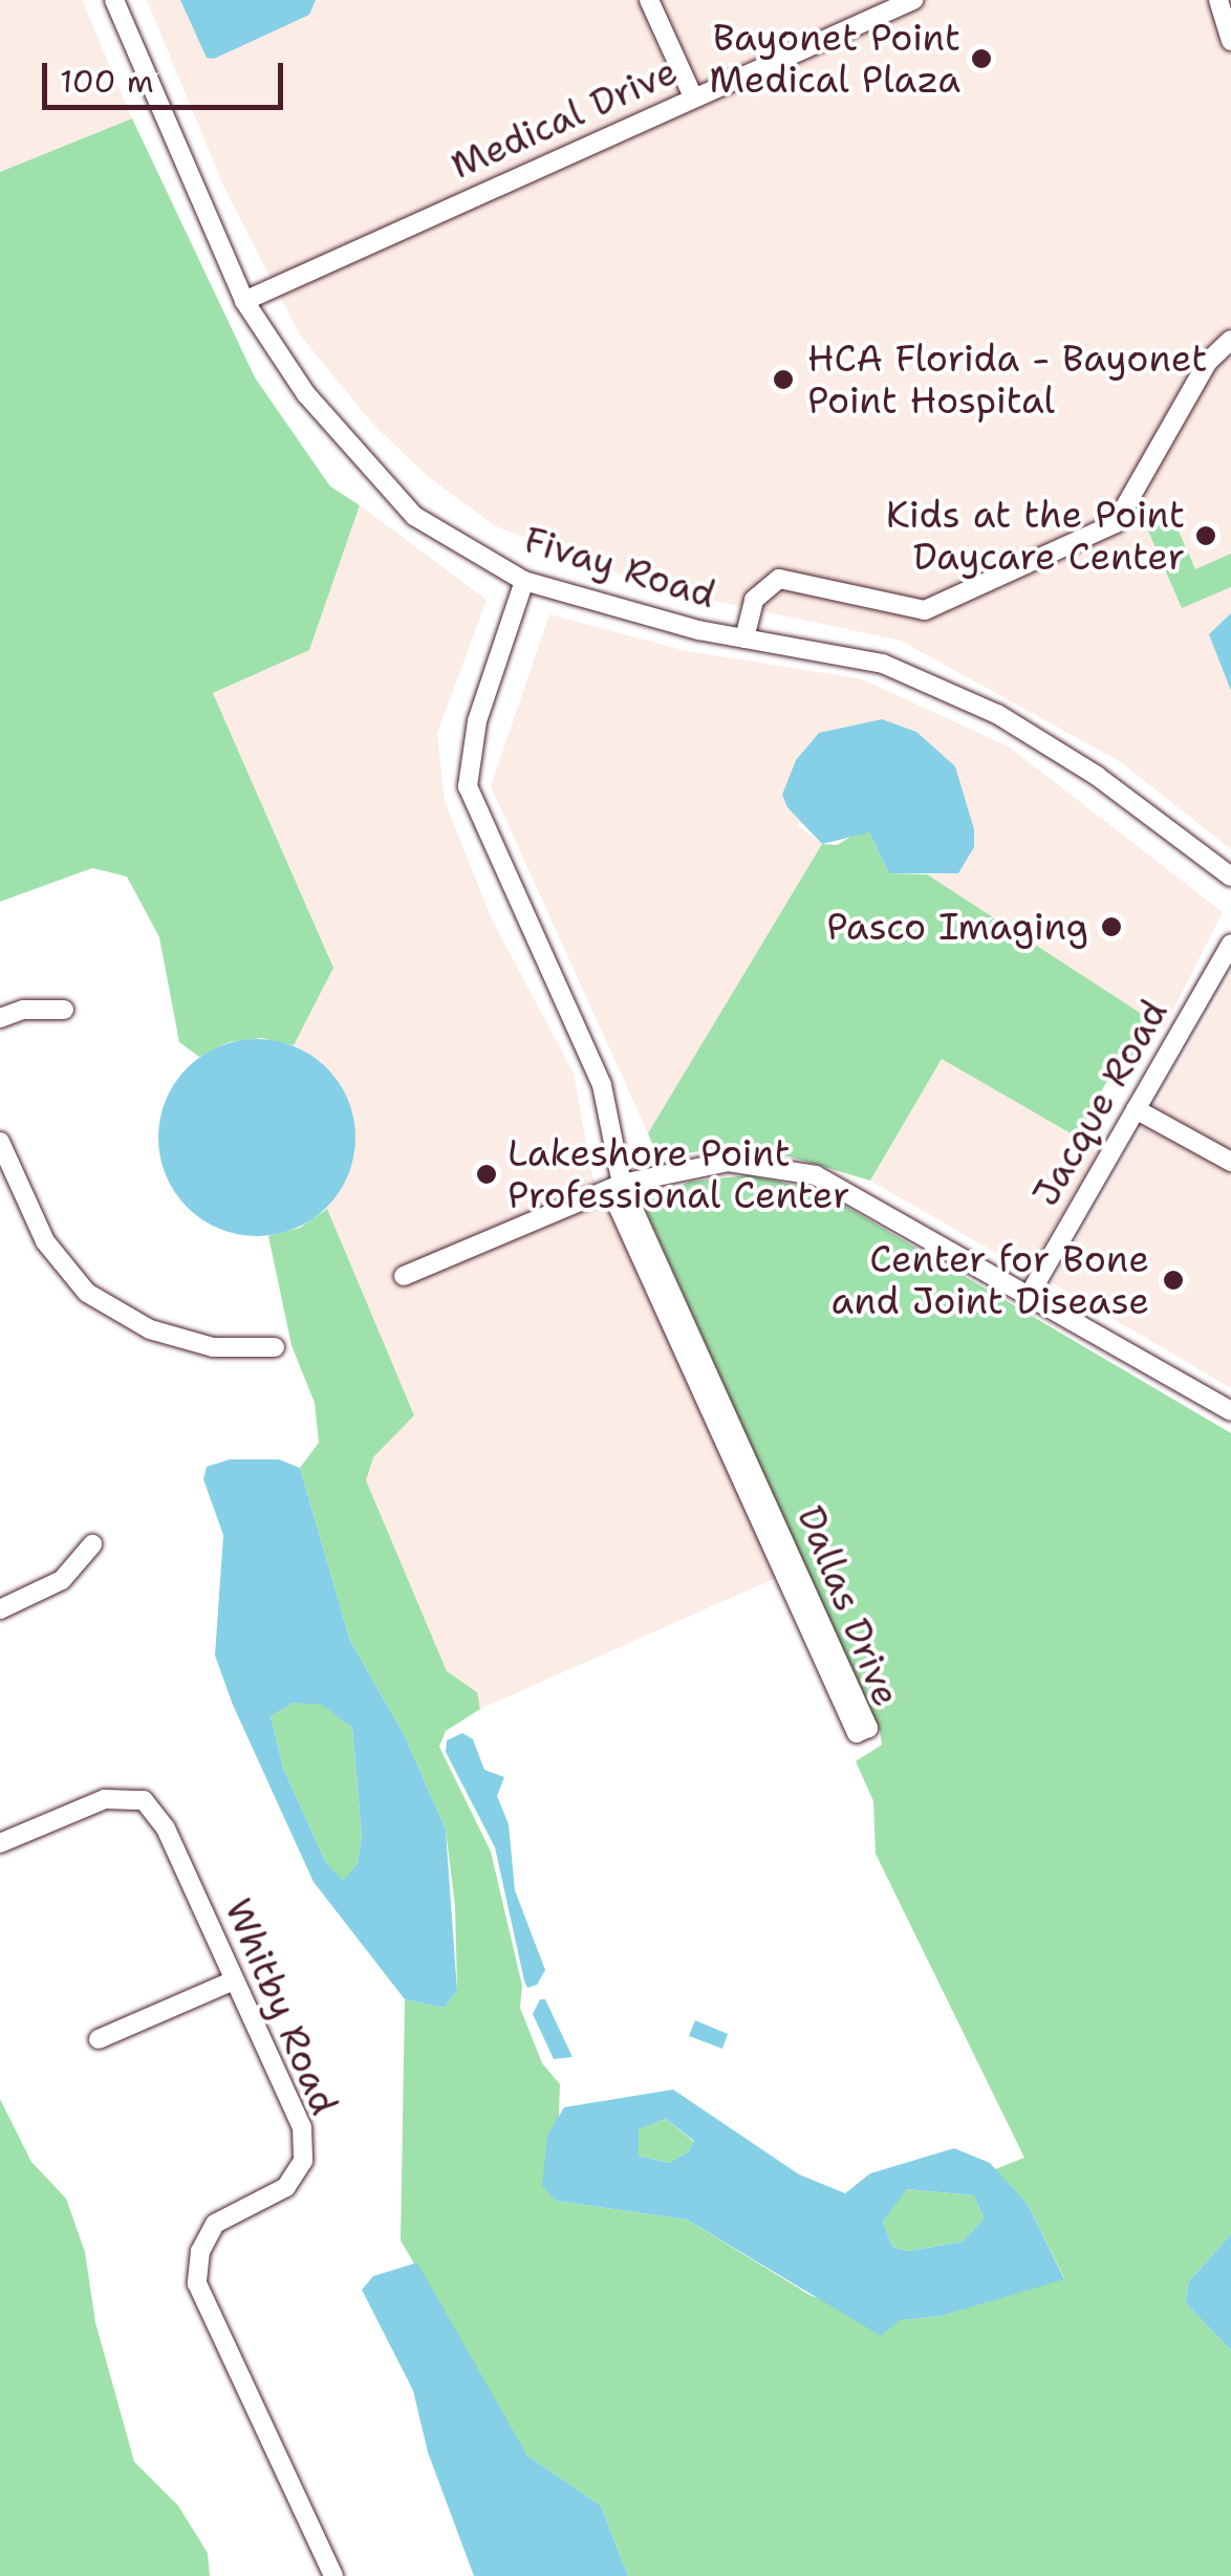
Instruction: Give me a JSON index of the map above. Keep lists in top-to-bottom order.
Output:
{
  "streets": {
    "street": [
      "Medical Drive",
      "Fivay Road",
      "Jacque Road",
      "Dallas Drive",
      "Whitby Road"
    ]
  },
  "crossings": [
    ["Medical Drive", "Fivay Road"]
  ],
  "places": [
    "Bayonet Point Medical Plaza",
    "HCA Florida - Bayonet Point Hospital",
    "Kids at the Point Daycare Center",
    "Pasco Imaging",
    "Lakeshore Point Professional Center",
    "Center for Bone and Joint Disease"
  ],
  "scale_bar": "100 m"
}
